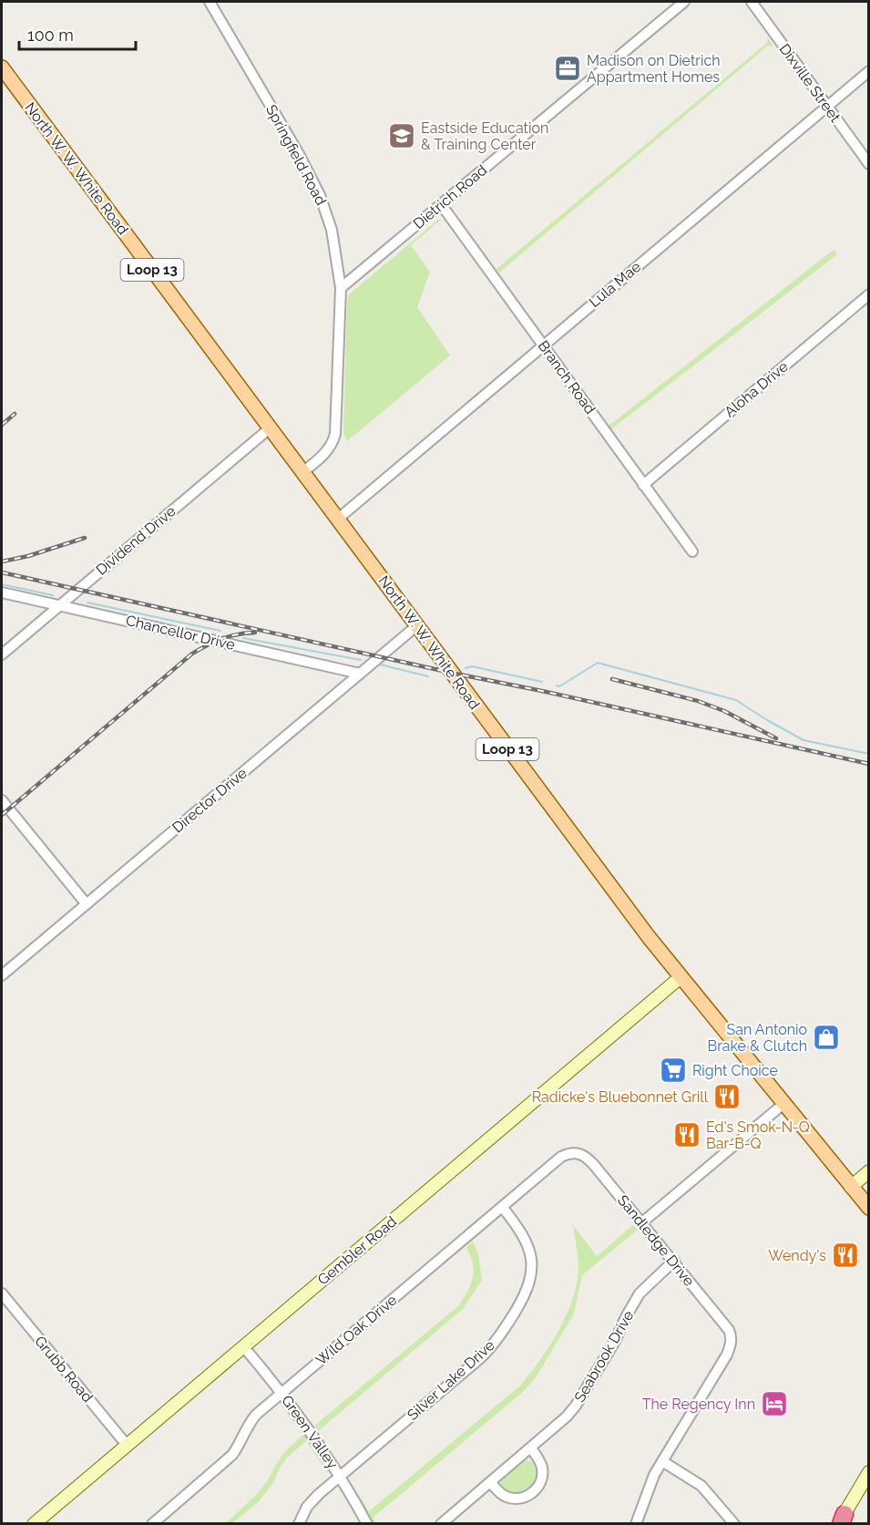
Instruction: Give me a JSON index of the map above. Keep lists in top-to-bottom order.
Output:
{
  "streets": {
    "main road": ["North W. W. White Road", "Loop 13", "Gembler Road"],
    "street": [
      "Dixville Street",
      "Springfield Road",
      "Dietrich Road",
      "Lula Mae",
      "Branch Road",
      "Aloha Drive",
      "Dividend Drive",
      "Chancellor Drive",
      "Director Drive",
      "Sandledge Drive",
      "Wild Oak Drive",
      "Seabrook Drive",
      "Grubb Road",
      "Silver Lake Drive",
      "Green Valley"
    ]
  },
  "crossings": [
    ["Dixville Street", "Lula Mae"],
    ["Springfield Road", "North W. W. White Road"],
    ["Springfield Road", "Dietrich Road"],
    ["North W. W. White Road", "Lula Mae"],
    ["North W. W. White Road", "Dividend Drive"],
    ["North W. W. White Road", "Director Drive"],
    ["North W. W. White Road", "Gembler Road"],
    ["Dietrich Road", "Branch Road"],
    ["Lula Mae", "Branch Road"],
    ["Branch Road", "Aloha Drive"],
    ["Dividend Drive", "Chancellor Drive"],
    ["Chancellor Drive", "Director Drive"],
    ["Sandledge Drive", "Wild Oak Drive"],
    ["Sandledge Drive", "Seabrook Drive"],
    ["Gembler Road", "Grubb Road"],
    ["Gembler Road", "Green Valley"],
    ["Wild Oak Drive", "Silver Lake Drive"],
    ["Wild Oak Drive", "Green Valley"],
    ["Silver Lake Drive", "Green Valley"]
  ],
  "places": {
    "office": ["Madison on Dietrich Appartment Homes"],
    "school or university": ["Eastside Education & Training Center"],
    "shop": ["San Antonio Brake & Clutch"],
    "supermarket": ["Right Choice"],
    "restaurant": ["Radicke's Bluebonnet Grill", "Ed's Smok-N-Q Bar-B-Q", "Wendy's"],
    "hotel": ["The Regency Inn"]
  },
  "scale_bar": "100 m"
}
